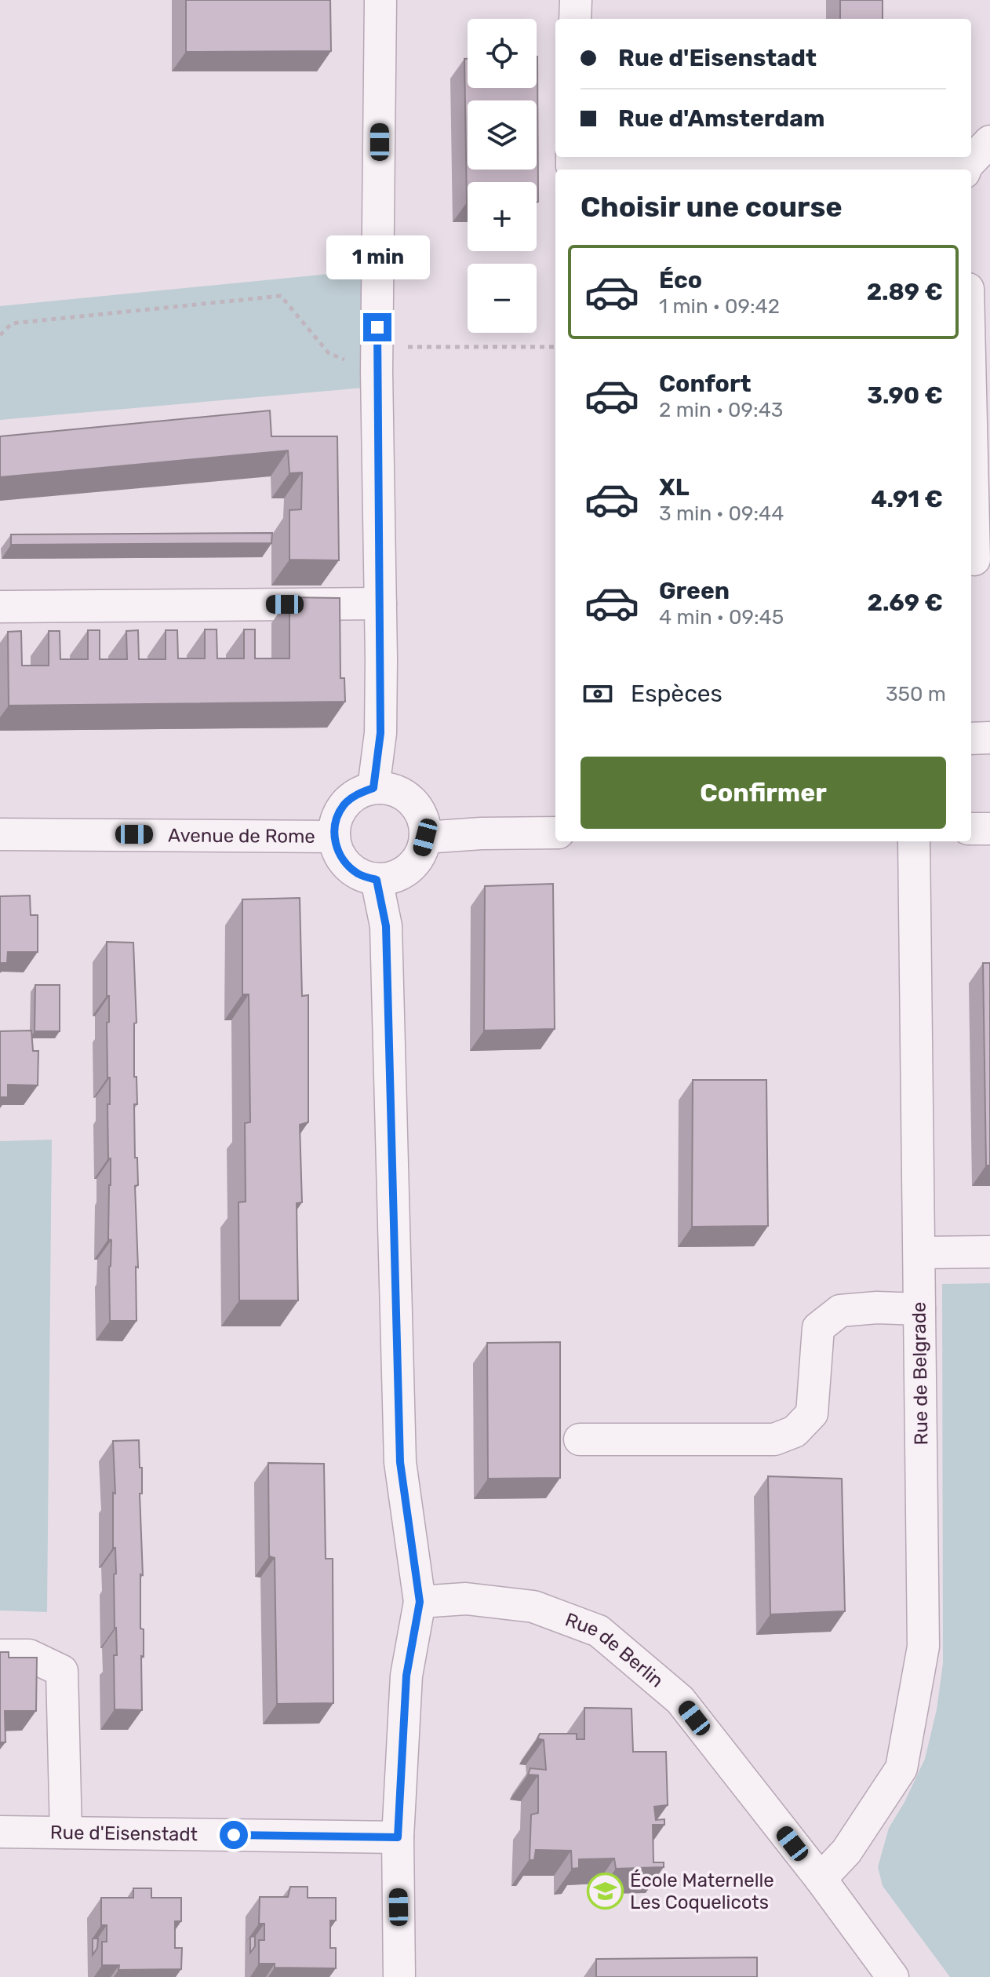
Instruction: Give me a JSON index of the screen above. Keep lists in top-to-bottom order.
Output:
{
  "streets": {
    "street": [
      "Avenue de Rome",
      "Rue de Belgrade",
      "Rue de Berlin",
      "Rue d'Eisenstadt"
    ]
  },
  "crossings": [
    ["Rue de Belgrade", "Rue de Berlin"]
  ],
  "places": {
    "school or university": ["École Maternelle Les Coquelicots"]
  },
  "page": {
    "map_buttons": ["+", "−"],
    "banner": ["Rue d'Eisenstadt", "Rue d'Amsterdam"],
    "heading": "Choisir une course",
    "bubble": "1 min",
    "list": [
      {
        "name": "Éco",
        "note": "1 min · 09:42",
        "value": "2.89 €"
      },
      {
        "name": "Confort",
        "note": "2 min · 09:43",
        "value": "3.90 €"
      },
      {
        "name": "XL",
        "note": "3 min · 09:44",
        "value": "4.91 €"
      },
      {
        "name": "Green",
        "note": "4 min · 09:45",
        "value": "2.69 €"
      }
    ],
    "pay": ["Espèces", "350 m"],
    "buttons": "Confirmer"
  }
}
